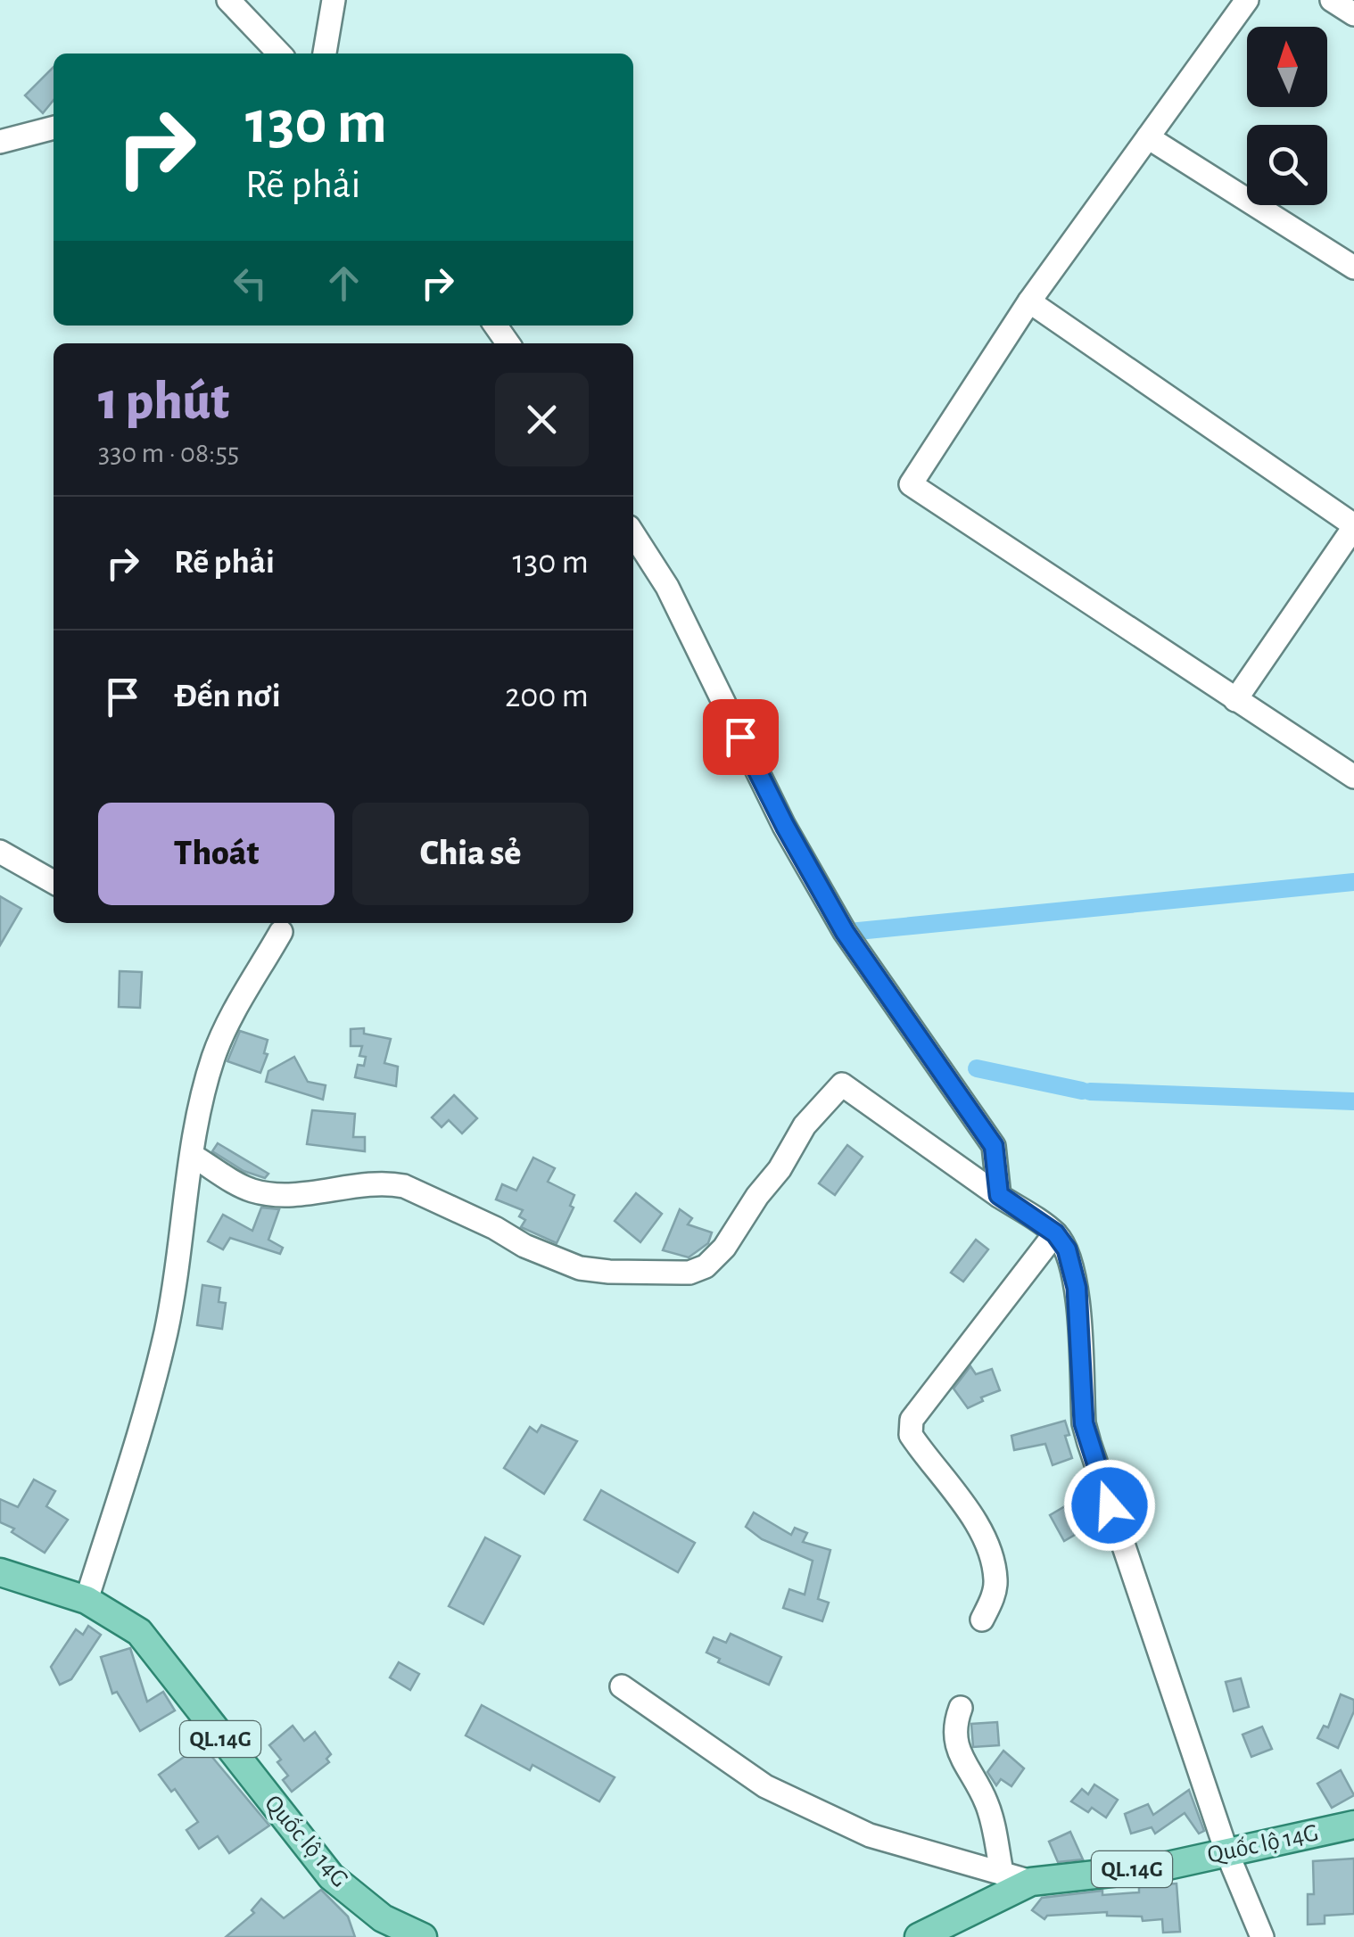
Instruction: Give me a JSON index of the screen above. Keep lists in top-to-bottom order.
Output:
{
  "streets": {
    "main road": ["QL.14G", "Quốc lộ 14G"]
  },
  "north": "top",
  "page": {
    "turn": ["130 m", "Rẽ phải"],
    "heading": ["1 phút", "330 m · 08:55"],
    "list": [
      {
        "name": "Rẽ phải",
        "value": "130 m"
      },
      {
        "name": "Đến nơi",
        "value": "200 m"
      }
    ],
    "buttons": ["Thoát", "Chia sẻ"]
  }
}
